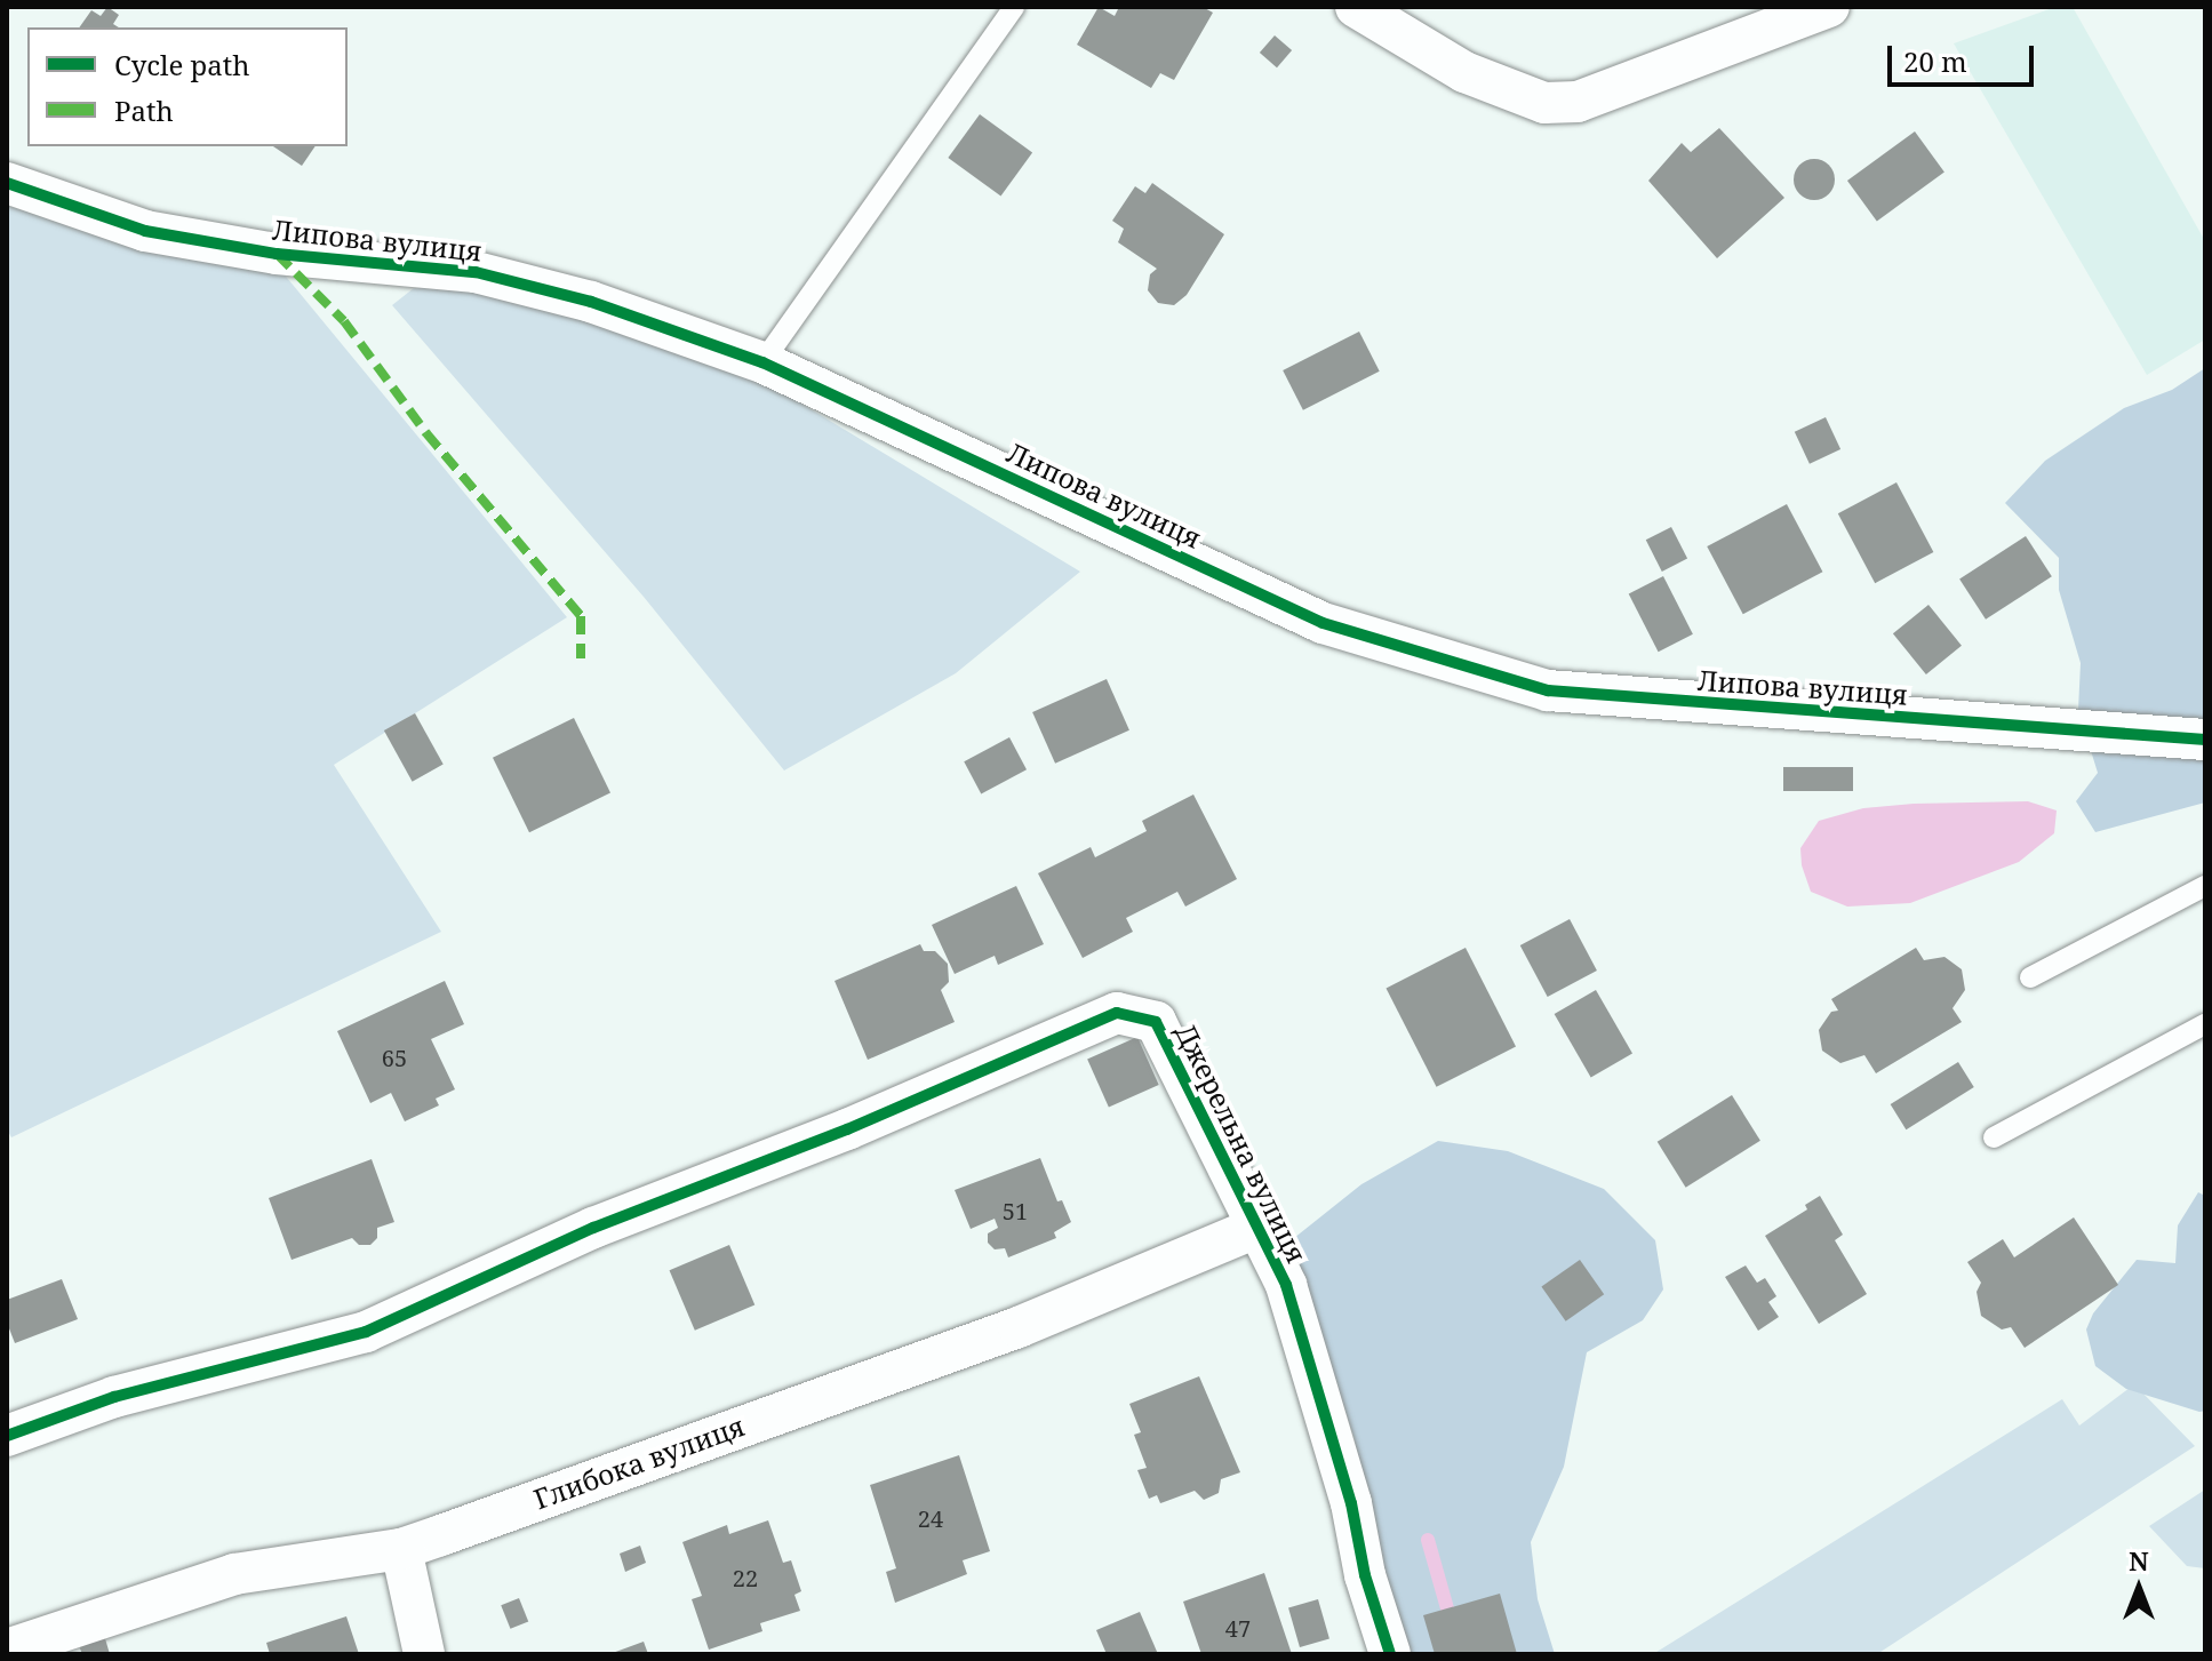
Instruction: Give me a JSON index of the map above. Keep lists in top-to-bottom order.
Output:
{
  "streets": {
    "street": ["Липова вулиця", "Джерельна вулиця", "Глибока вулиця"]
  },
  "crossings": [
    ["Джерельна вулиця", "Глибока вулиця"]
  ],
  "house_numbers": [
    "65",
    "51",
    "24",
    "22",
    "47"
  ],
  "legend": ["Cycle path", "Path"],
  "scale_bar": "20 m",
  "north": "top"
}
